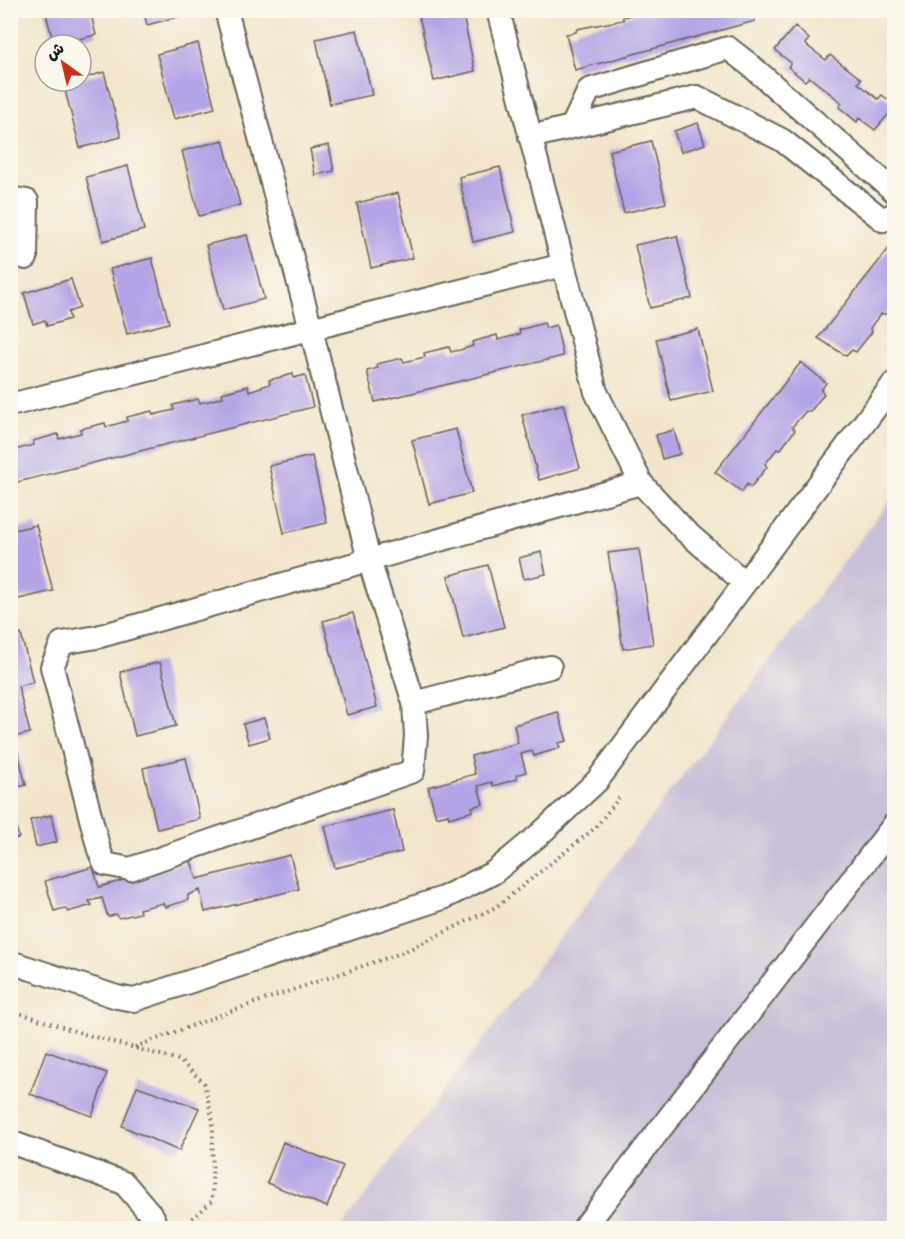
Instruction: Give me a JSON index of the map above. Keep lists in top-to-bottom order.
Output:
{
  "north": "top left"
}
